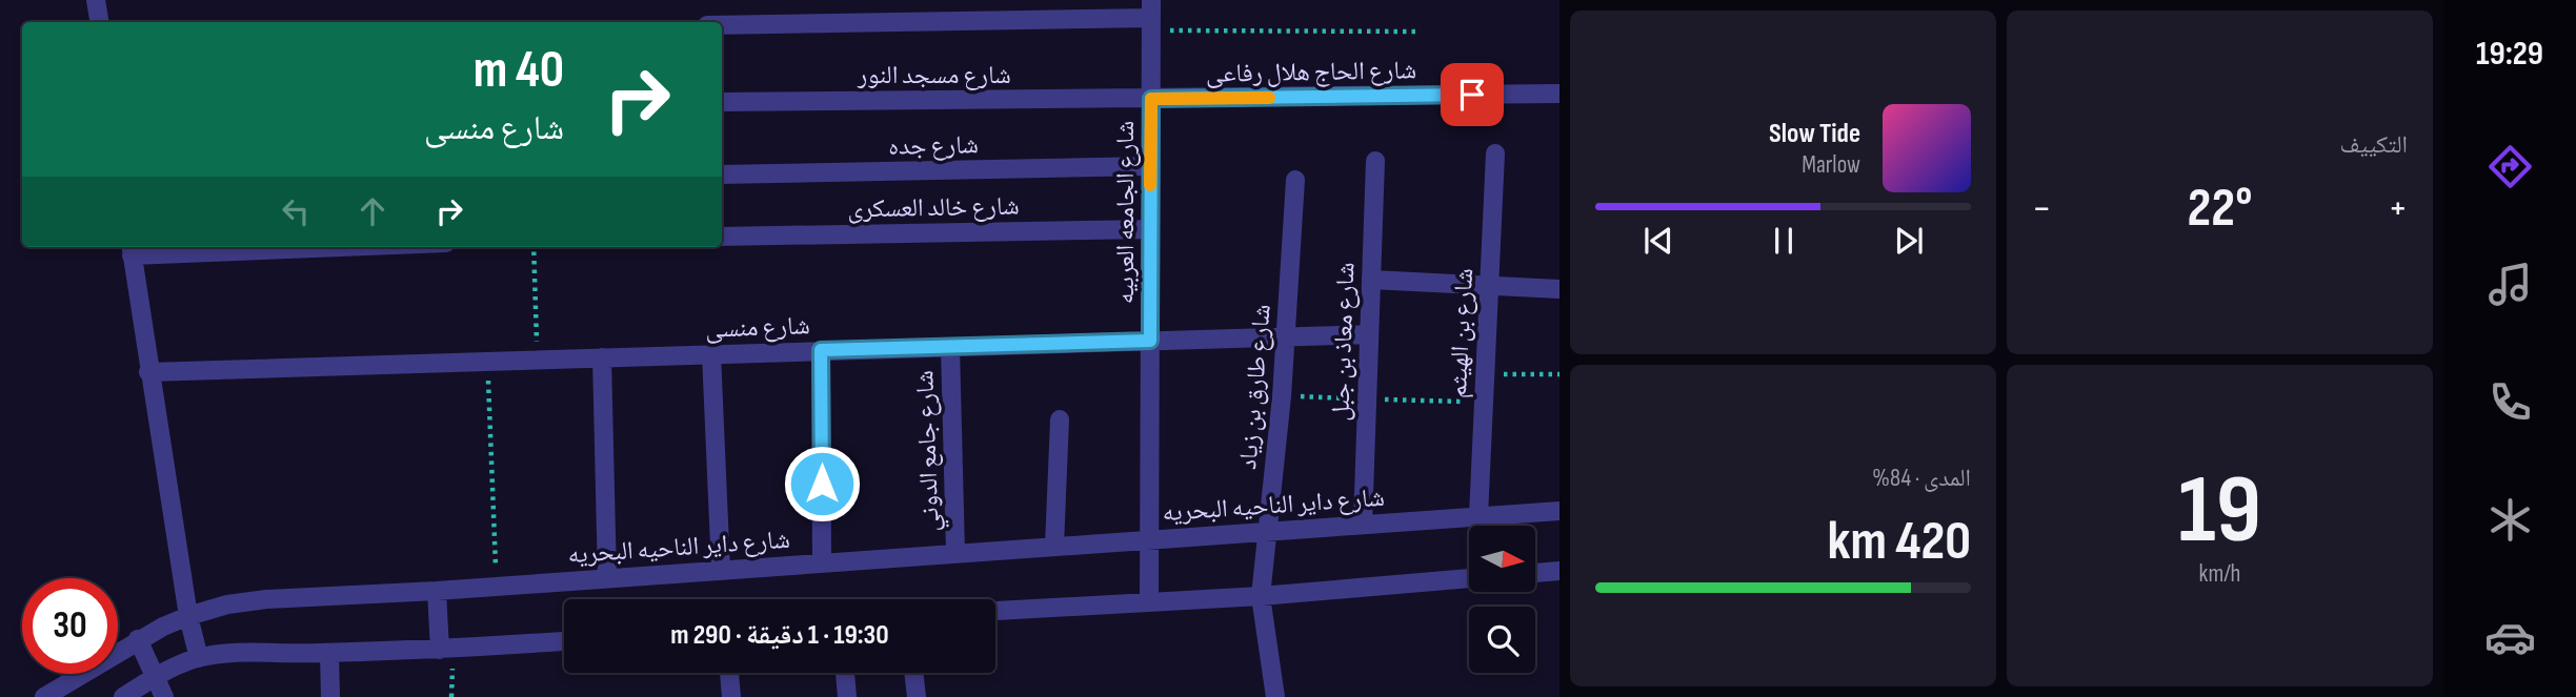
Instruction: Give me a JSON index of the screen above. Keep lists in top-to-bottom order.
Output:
{
  "streets": {
    "street": [
      "شارع الحاج هلال رفاعى",
      "شارع مسجد النور",
      "شارع جده",
      "شارع خالد العسكرى",
      "شارع الجامعه العربيه",
      "شارع منسى",
      "شارع بن الهيثم",
      "شارع معاذ بن جبل",
      "شارع طارق بن زياد",
      "شارع جامع الدوني",
      "شارع داير الناحيه البحريه"
    ]
  },
  "crossings": [
    ["شارع الحاج هلال رفاعى", "شارع مسجد النور"],
    ["شارع الحاج هلال رفاعى", "شارع الجامعه العربيه"],
    ["شارع مسجد النور", "شارع الجامعه العربيه"],
    ["شارع جده", "شارع الجامعه العربيه"],
    ["شارع خالد العسكرى", "شارع الجامعه العربيه"],
    ["شارع الجامعه العربيه", "شارع منسى"],
    ["شارع الجامعه العربيه", "شارع داير الناحيه البحريه"],
    ["شارع منسى", "شارع معاذ بن جبل"],
    ["شارع منسى", "شارع طارق بن زياد"],
    ["شارع منسى", "شارع جامع الدوني"],
    ["شارع بن الهيثم", "شارع داير الناحيه البحريه"],
    ["شارع معاذ بن جبل", "شارع داير الناحيه البحريه"],
    ["شارع طارق بن زياد", "شارع داير الناحيه البحريه"],
    ["شارع جامع الدوني", "شارع داير الناحيه البحريه"]
  ],
  "north": "right",
  "page": {
    "tabs": "19:29",
    "tile": [
      "التكييف",
      ["19", "km/h"],
      ["المدى · 84%", "420 km"]
    ],
    "turn": ["40 m", "شارع منسى"],
    "song": ["Slow Tide", "Marlow"],
    "heat": ["−", "22°", "+"],
    "limit": "30",
    "trip": "19:30 · 1 دقيقة · 290 m"
  }
}
